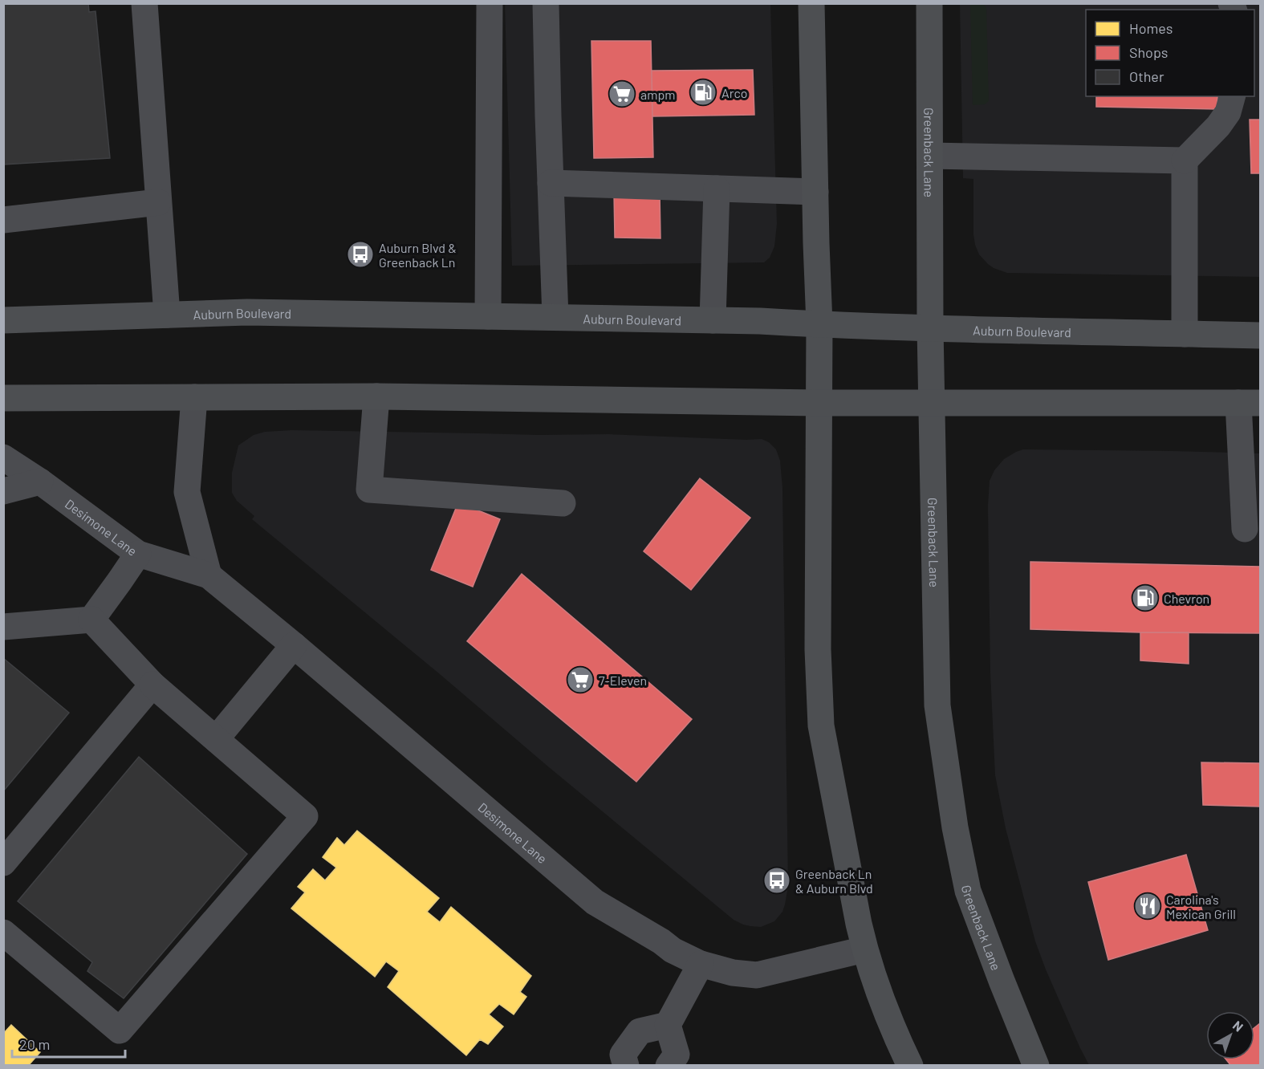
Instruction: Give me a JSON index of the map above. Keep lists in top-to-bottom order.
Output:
{
  "streets": {
    "main road": ["Greenback Lane", "Auburn Boulevard"],
    "street": ["Desimone Lane"]
  },
  "crossings": [
    ["Greenback Lane", "Auburn Boulevard"]
  ],
  "places": {
    "fuel station": ["Arco", "Chevron"],
    "supermarket": ["ampm", "7-Eleven"],
    "bus stop": ["Auburn Blvd & Greenback Ln", "Greenback Ln & Auburn Blvd"],
    "restaurant": ["Carolina's Mexican Grill"]
  },
  "legend": ["Homes", "Shops", "Other"],
  "scale_bar": "20 m",
  "north": "top right"
}
